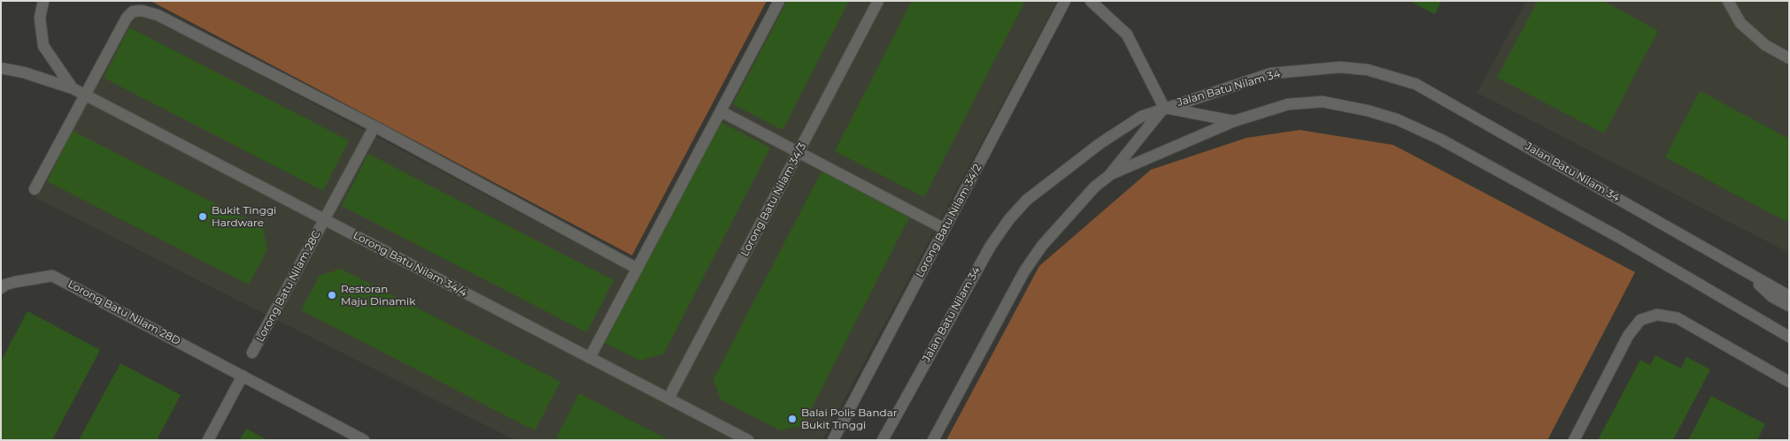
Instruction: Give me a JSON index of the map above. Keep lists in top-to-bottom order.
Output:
{
  "streets": {
    "street": [
      "Jalan Batu Nilam 34",
      "Lorong Batu Nilam 34/3",
      "Lorong Batu Nilam 34/2",
      "Lorong Batu Nilam 34/4",
      "Lorong Batu Nilam 28C",
      "Lorong Batu Nilam 28D"
    ]
  },
  "crossings": [
    ["Lorong Batu Nilam 34/3", "Lorong Batu Nilam 34/4"],
    ["Lorong Batu Nilam 34/4", "Lorong Batu Nilam 28C"]
  ],
  "places": ["Bukit Tinggi Hardware", "Restoran Maju Dinamik", "Balai Polis Bandar Bukit Tinggi"]
}
